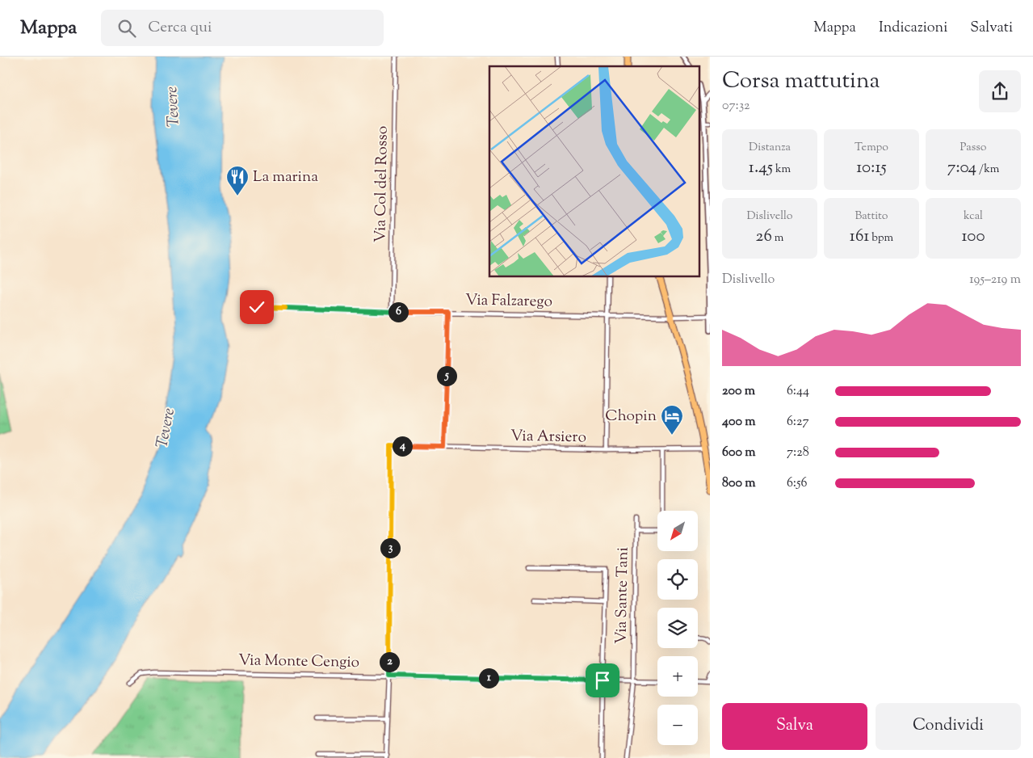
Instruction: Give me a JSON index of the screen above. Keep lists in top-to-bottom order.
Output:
{
  "streets": {
    "street": [
      "Via Col del Rosso",
      "Via Falzarego",
      "Via Arsiero",
      "Via Sante Tani",
      "Via Monte Cengio"
    ]
  },
  "crossings": [
    ["Via Col del Rosso", "Via Falzarego"],
    ["Via Arsiero", "Via Sante Tani"],
    ["Via Arsiero", "Via Monte Cengio"],
    ["Via Sante Tani", "Via Monte Cengio"]
  ],
  "water": ["Tevere"],
  "places": {
    "restaurant": ["La marina"],
    "hotel": ["Chopin"]
  },
  "north": "bottom left",
  "page": {
    "header": "Mappa",
    "search": "Cerca qui",
    "nav": ["Mappa", "Indicazioni", "Salvati"],
    "heading": ["Corsa mattutina", "07:32"],
    "stats": [
      ["Distanza", "1.45 km"],
      ["Tempo", "10:15"],
      ["Passo", "7:04 /km"],
      ["Dislivello", "26 m"],
      ["Battito", "161 bpm"],
      ["kcal", "100"]
    ],
    "chart": ["Dislivello", "195–219 m"],
    "pins": [
      "6",
      "5",
      "4",
      "3",
      "2",
      "1"
    ],
    "list": [
      {
        "name": "200 m",
        "note": "6:44"
      },
      {
        "name": "400 m",
        "note": "6:27"
      },
      {
        "name": "600 m",
        "note": "7:28"
      },
      {
        "name": "800 m",
        "note": "6:56"
      }
    ],
    "map_buttons": ["+", "−"],
    "buttons": ["Salva", "Condividi"]
  }
}
